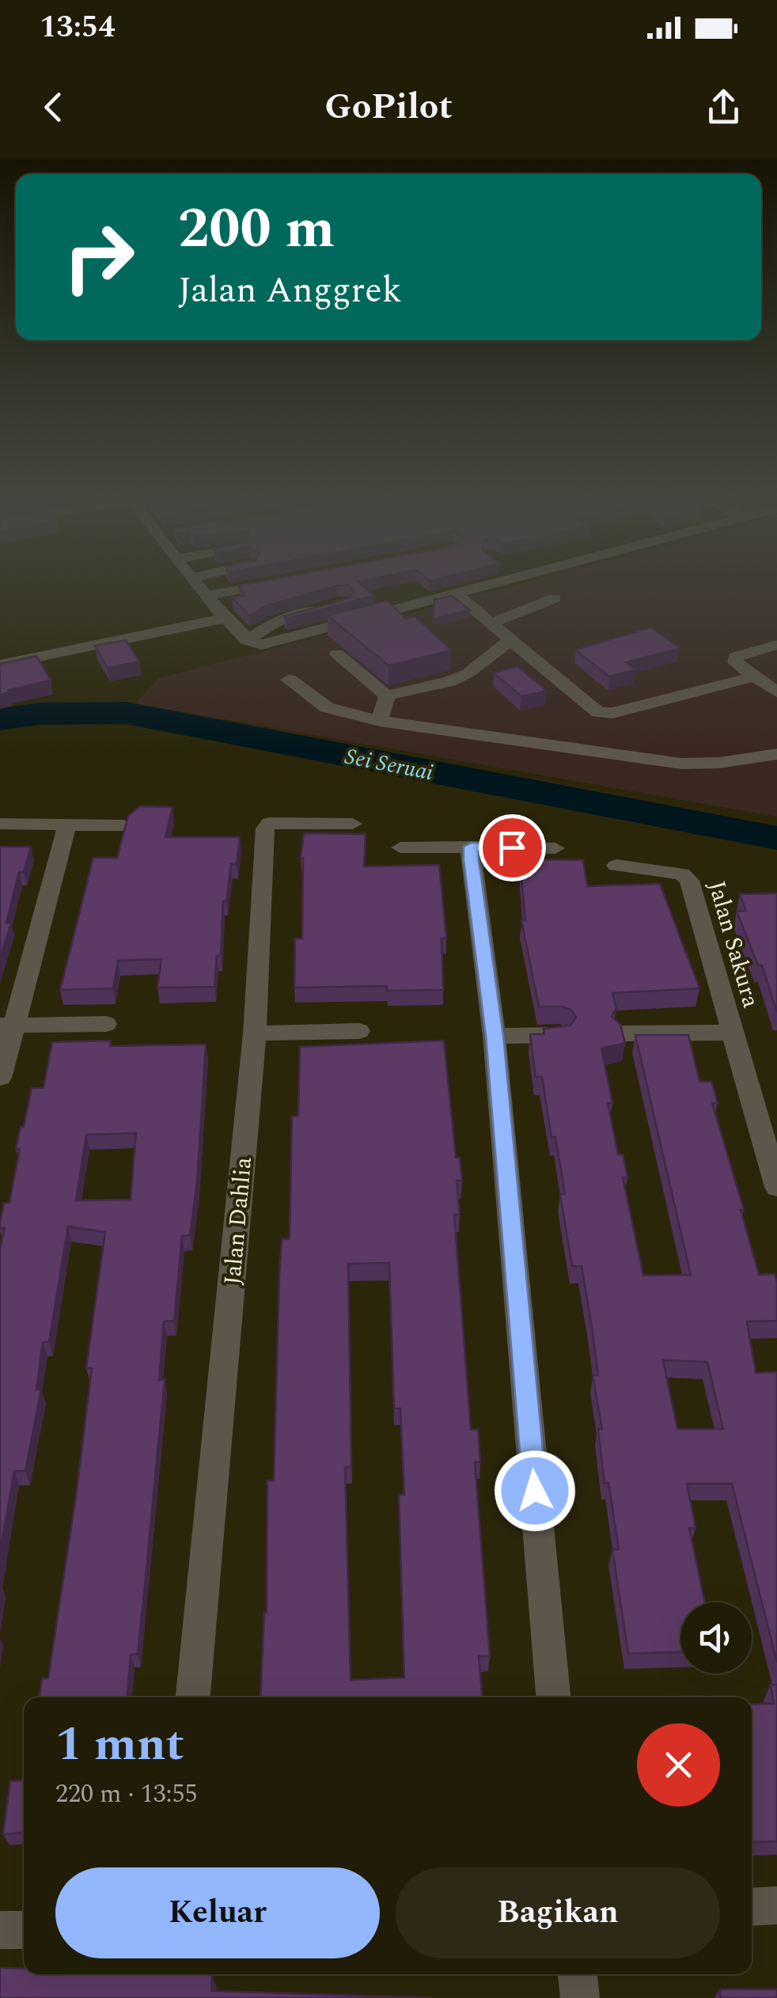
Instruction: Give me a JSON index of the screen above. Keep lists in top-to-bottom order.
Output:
{
  "streets": {
    "street": ["Jalan Sakura", "Jalan Dahlia"]
  },
  "water": ["Sei Seruai"],
  "page": {
    "status": "13:54",
    "header": "GoPilot",
    "turn": ["200 m", "Jalan Anggrek"],
    "heading": ["1 mnt", "220 m · 13:55"],
    "buttons": ["Keluar", "Bagikan"]
  }
}
